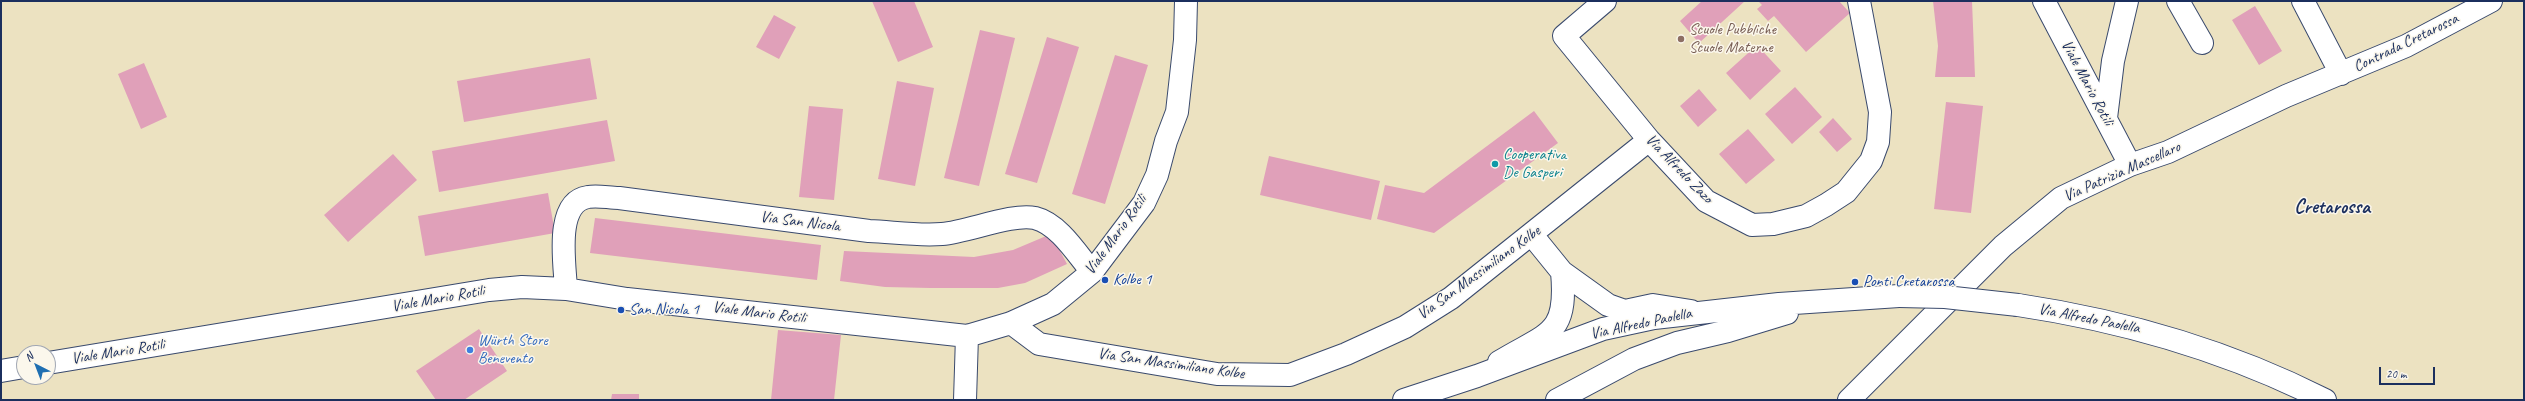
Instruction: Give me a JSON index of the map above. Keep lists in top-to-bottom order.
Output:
{
  "streets": {
    "street": [
      "Contrada Cretarossa",
      "Viale Mario Rotili",
      "Via Alfredo Zazo",
      "Via Patrizia Mascellaro",
      "Via San Nicola",
      "Via San Massimiliano Kolbe",
      "Via Alfredo Paolella"
    ]
  },
  "crossings": [
    ["Contrada Cretarossa", "Via Patrizia Mascellaro"],
    ["Viale Mario Rotili", "Via Patrizia Mascellaro"],
    ["Viale Mario Rotili", "Via San Nicola"],
    ["Viale Mario Rotili", "Via San Massimiliano Kolbe"],
    ["Via Alfredo Zazo", "Via San Massimiliano Kolbe"]
  ],
  "districts": ["Cretarossa"],
  "places": [
    "Scuole Pubbliche Scuole Materne",
    "Cooperativa De Gasperi",
    "Kolbe 1",
    "Ponti Cretarossa",
    "San Nicola 1",
    "Würth Store Benevento"
  ],
  "scale_bar": "20 m",
  "north": "top left"
}
